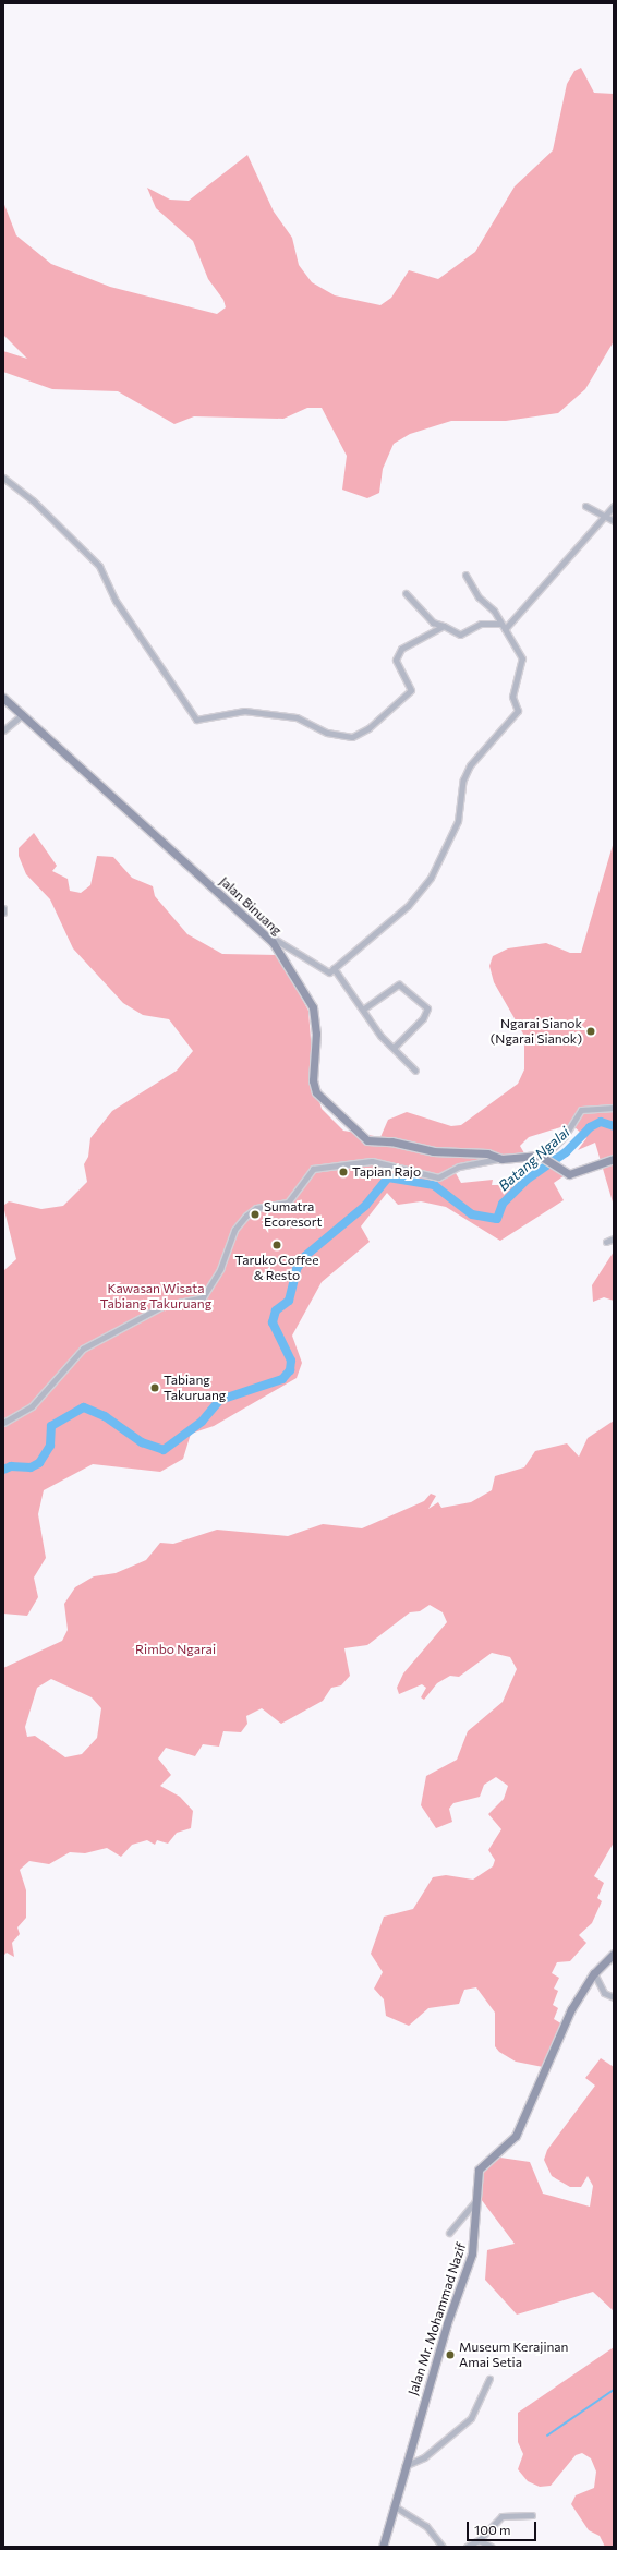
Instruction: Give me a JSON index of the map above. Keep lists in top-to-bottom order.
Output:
{
  "streets": {
    "main road": ["Jalan Binuang", "Jalan Mr. Mohammad Nazif"]
  },
  "water": ["Batang Ngalai"],
  "parks": ["Kawasan Wisata Tabiang Takuruang", "Rimbo Ngarai"],
  "places": [
    "Ngarai Sianok (Ngarai Sianok)",
    "Tapian Rajo",
    "Sumatra Ecoresort",
    "Taruko Coffee & Resto",
    "Tabiang Takuruang",
    "Museum Kerajinan Amai Setia"
  ],
  "scale_bar": "100 m"
}
